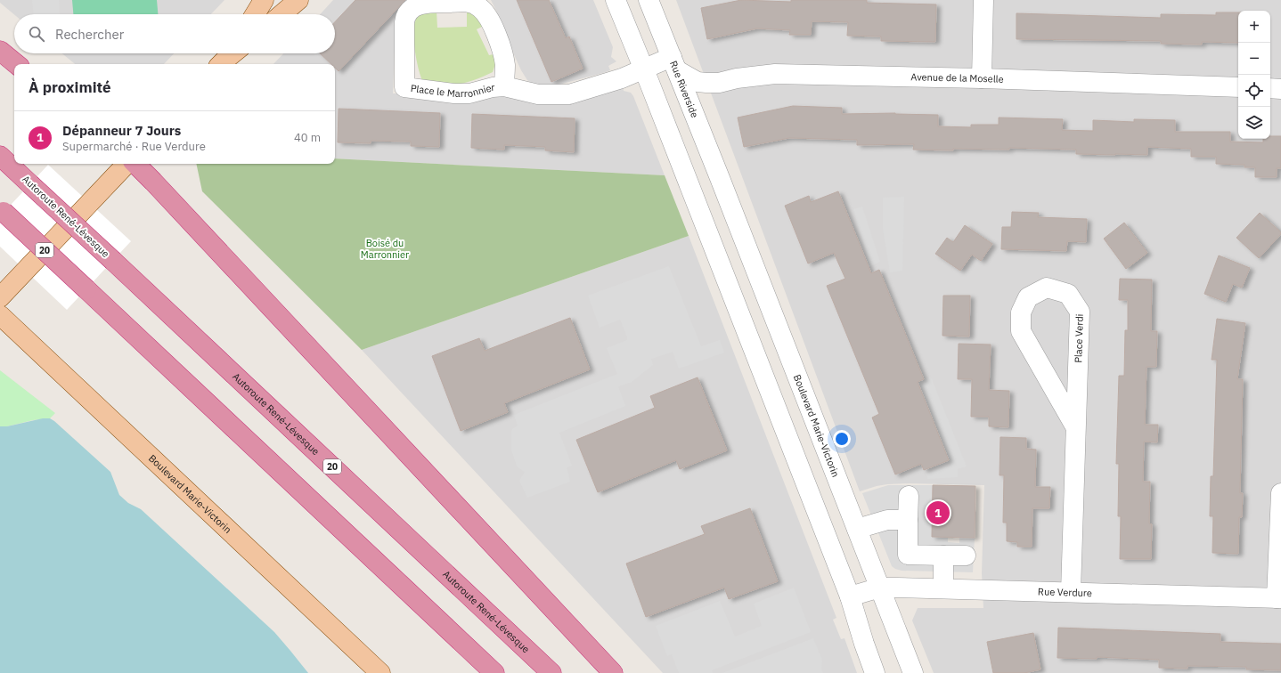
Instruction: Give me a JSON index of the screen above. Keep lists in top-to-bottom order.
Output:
{
  "streets": {
    "highway": ["Autoroute René-Lévesque", "20"],
    "main road": ["Boulevard Marie-Victorin"],
    "street": [
      "Avenue de la Moselle",
      "Place le Marronnier",
      "Rue Riverside",
      "Place Verdi",
      "Rue Verdure"
    ]
  },
  "crossings": [
    ["Avenue de la Moselle", "Place le Marronnier"],
    ["Avenue de la Moselle", "Rue Riverside"],
    ["Place le Marronnier", "Rue Riverside"],
    ["Rue Riverside", "Boulevard Marie-Victorin"],
    ["Place Verdi", "Rue Verdure"],
    ["Boulevard Marie-Victorin", "Rue Verdure"]
  ],
  "parks": ["Boisé du Marronnier"],
  "page": {
    "map_buttons": ["+", "−"],
    "search": "Rechercher",
    "heading": "À proximité",
    "list": [
      {
        "mark": "1",
        "name": "Dépanneur 7 Jours",
        "note": "Supermarché · Rue Verdure",
        "value": "40 m"
      }
    ],
    "pins": "1"
  }
}
